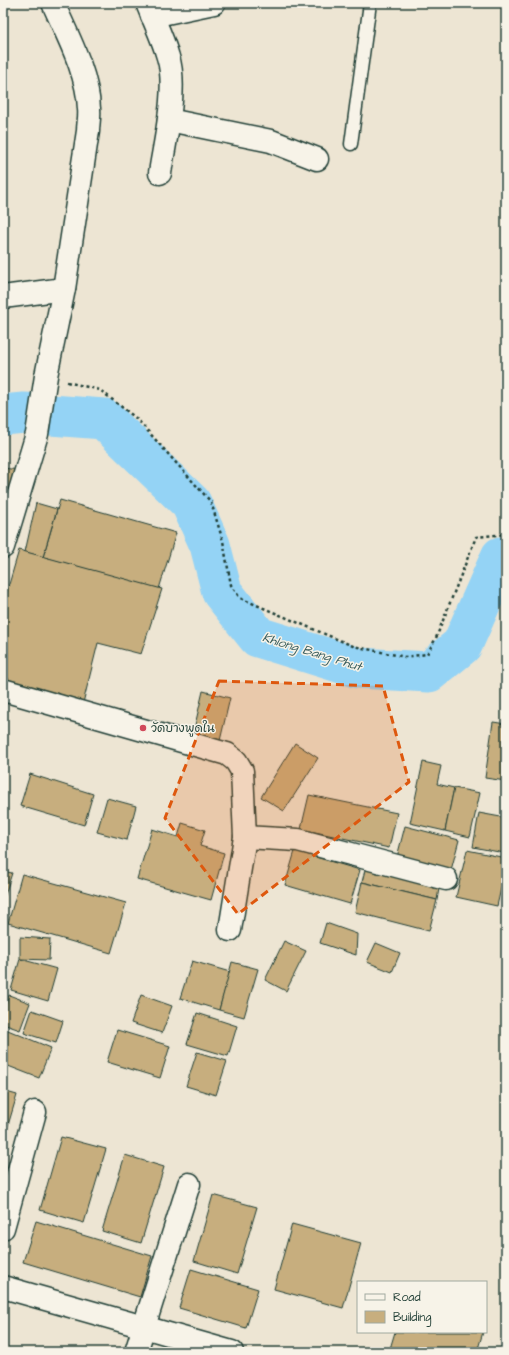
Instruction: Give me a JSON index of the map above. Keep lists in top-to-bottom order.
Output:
{
  "water": ["Khlong Bang Phut"],
  "places": ["วัดบางพูดใน"],
  "legend": ["Road", "Building"]
}
